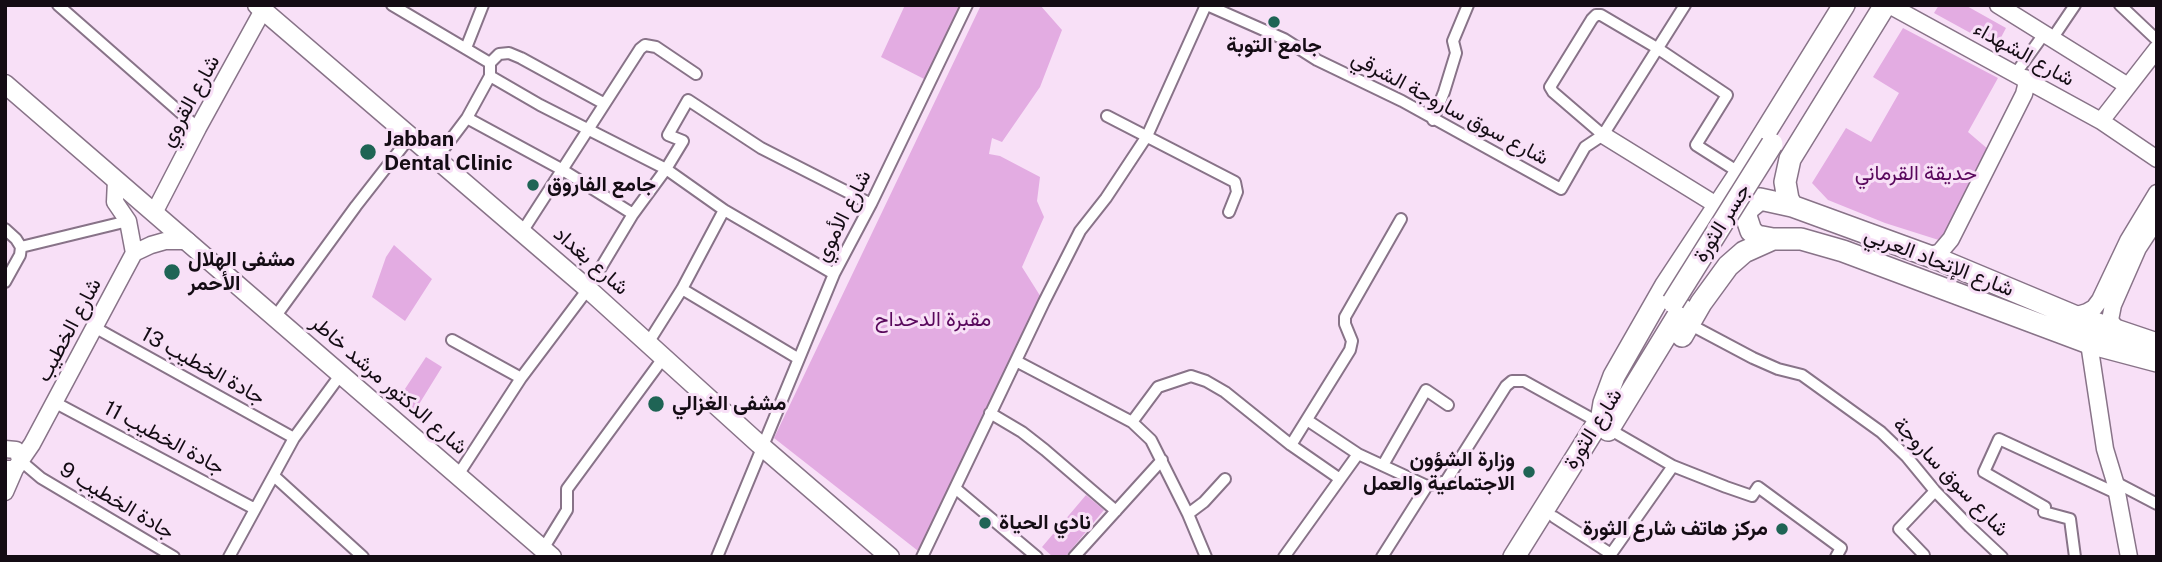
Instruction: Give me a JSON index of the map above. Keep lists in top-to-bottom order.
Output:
{
  "streets": {
    "highway": ["جسر الثورة", "شارع الإتحاد العربي", "شارع الثورة"],
    "main road": [
      "شارع الشهداء",
      "شارع القروي",
      "شارع بغداد",
      "شارع الخطيب",
      "شارع الدكتور مرشد خاطر"
    ],
    "street": [
      "شارع سوق ساروجة الشرقي",
      "شارع الأموي",
      "جادة الخطيب 13",
      "جادة الخطيب 11",
      "شارع سوق ساروجة",
      "جادة الخطيب 9"
    ]
  },
  "crossings": [
    ["شارع القروي", "شارع بغداد"],
    ["شارع القروي", "شارع الدكتور مرشد خاطر"],
    ["شارع الأموي", "شارع بغداد"],
    ["جسر الثورة", "شارع الثورة"],
    ["جسر الثورة", "شارع سوق ساروجة"],
    ["شارع الخطيب", "جادة الخطيب 13"],
    ["شارع الخطيب", "جادة الخطيب 11"],
    ["شارع الخطيب", "جادة الخطيب 9"],
    ["شارع الثورة", "شارع سوق ساروجة"]
  ],
  "parks": ["حديقة القرماني", "مقبرة الدحداح"],
  "places": [
    "جامع التوبة",
    "Jabban Dental Clinic",
    "جامع الفاروق",
    "مشفى الهلال الأحمر",
    "مشفى الغزالي",
    "وزارة الشؤون الاجتماعية والعمل",
    "نادي الحياة",
    "مركز هاتف شارع الثورة"
  ]
}
